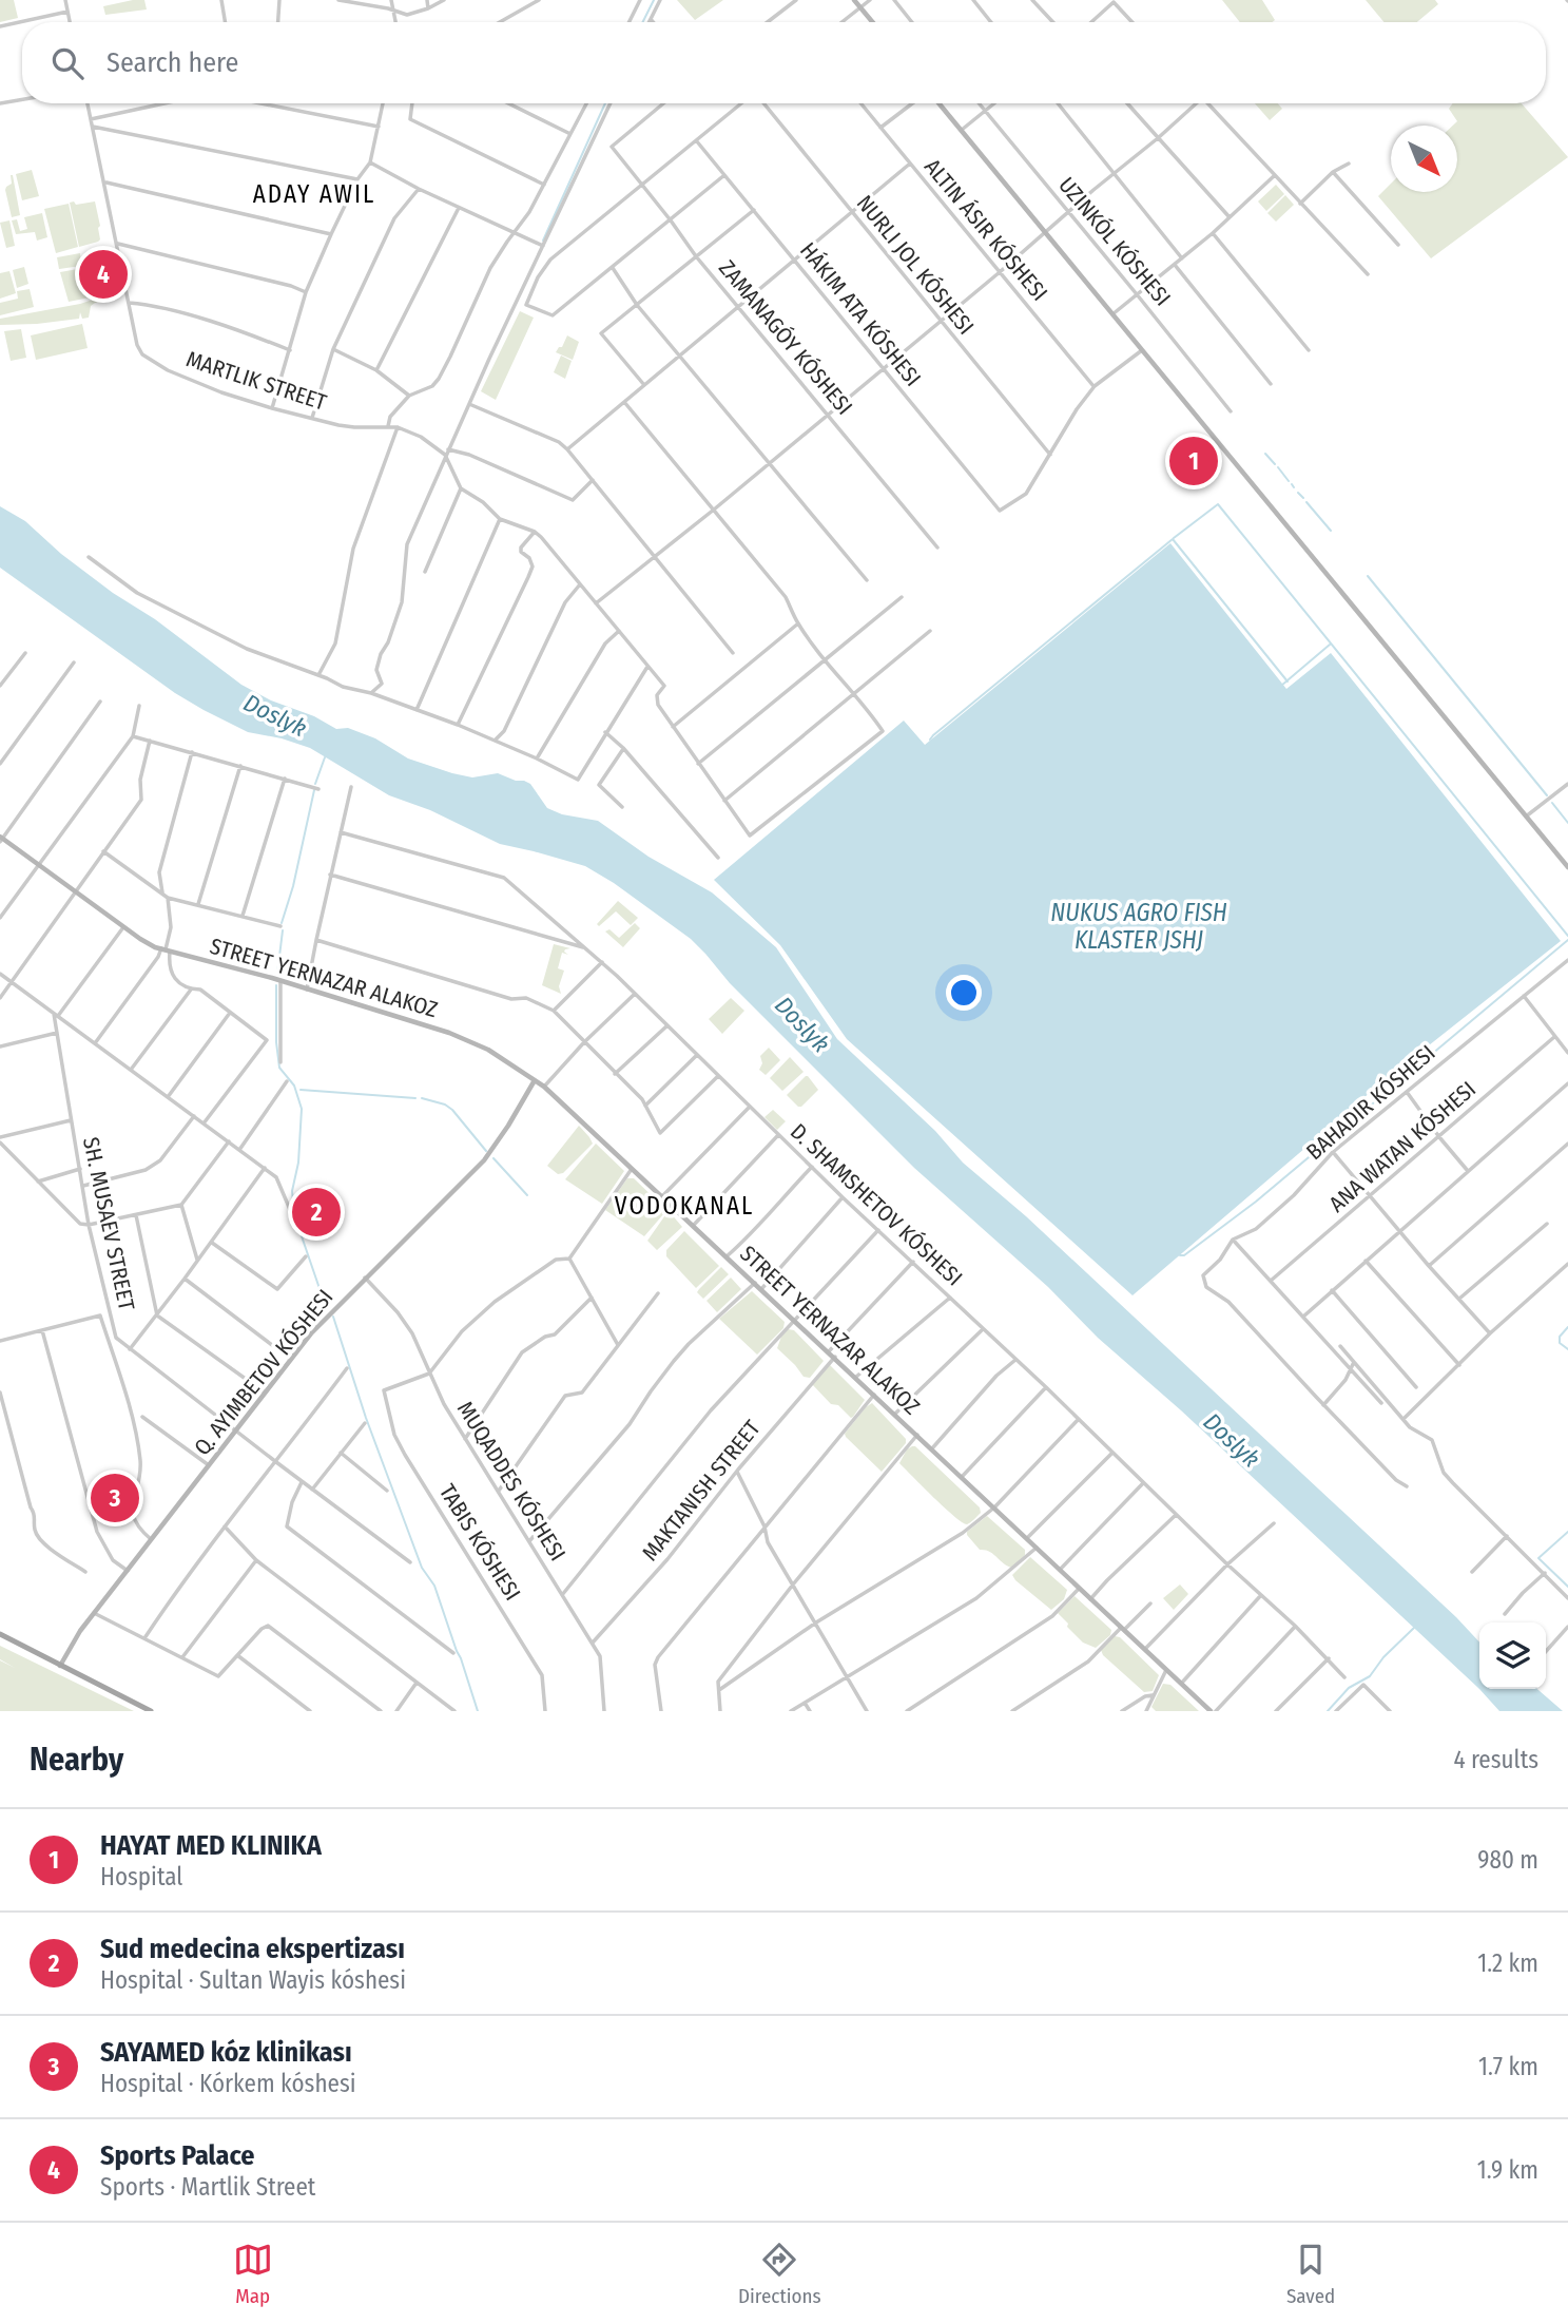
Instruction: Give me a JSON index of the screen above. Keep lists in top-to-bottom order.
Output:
{
  "streets": {
    "main road": ["STREET YERNAZAR ALAKOZ"],
    "street": [
      "HÁKIM ATA KÓSHESI",
      "ZAMANAGÓY KÓSHESI",
      "MARTLIK STREET",
      "ANA WATAN KÓSHESI",
      "D. SHAMSHETOV KÓSHESI",
      "SH. MUSAEV STREET",
      "MUQADDES KÓSHESI",
      "MAKTANISH STREET"
    ]
  },
  "crossings": [
    ["STREET YERNAZAR ALAKOZ", "MAKTANISH STREET"],
    ["MUQADDES KÓSHESI", "MAKTANISH STREET"]
  ],
  "districts": ["ADAY AWIL", "VODOKANAL"],
  "water": ["Doslyk", "NUKUS AGRO FISH KLASTER JSHJ"],
  "north": "bottom right",
  "page": {
    "search": "Search here",
    "pins": [
      "4",
      "1",
      "2",
      "3"
    ],
    "heading": ["Nearby", "4 results"],
    "list": [
      {
        "mark": "1",
        "name": "HAYAT MED KLINIKA",
        "note": "Hospital",
        "value": "980 m"
      },
      {
        "mark": "2",
        "name": "Sud medecina ekspertizası",
        "note": "Hospital · Sultan Wayis kóshesi",
        "value": "1.2 km"
      },
      {
        "mark": "3",
        "name": "SAYAMED kóz klinikası",
        "note": "Hospital · Kórkem kóshesi",
        "value": "1.7 km"
      },
      {
        "mark": "4",
        "name": "Sports Palace",
        "note": "Sports · Martlik Street",
        "value": "1.9 km"
      }
    ],
    "nav": ["Map", "Directions", "Saved"]
  }
}
